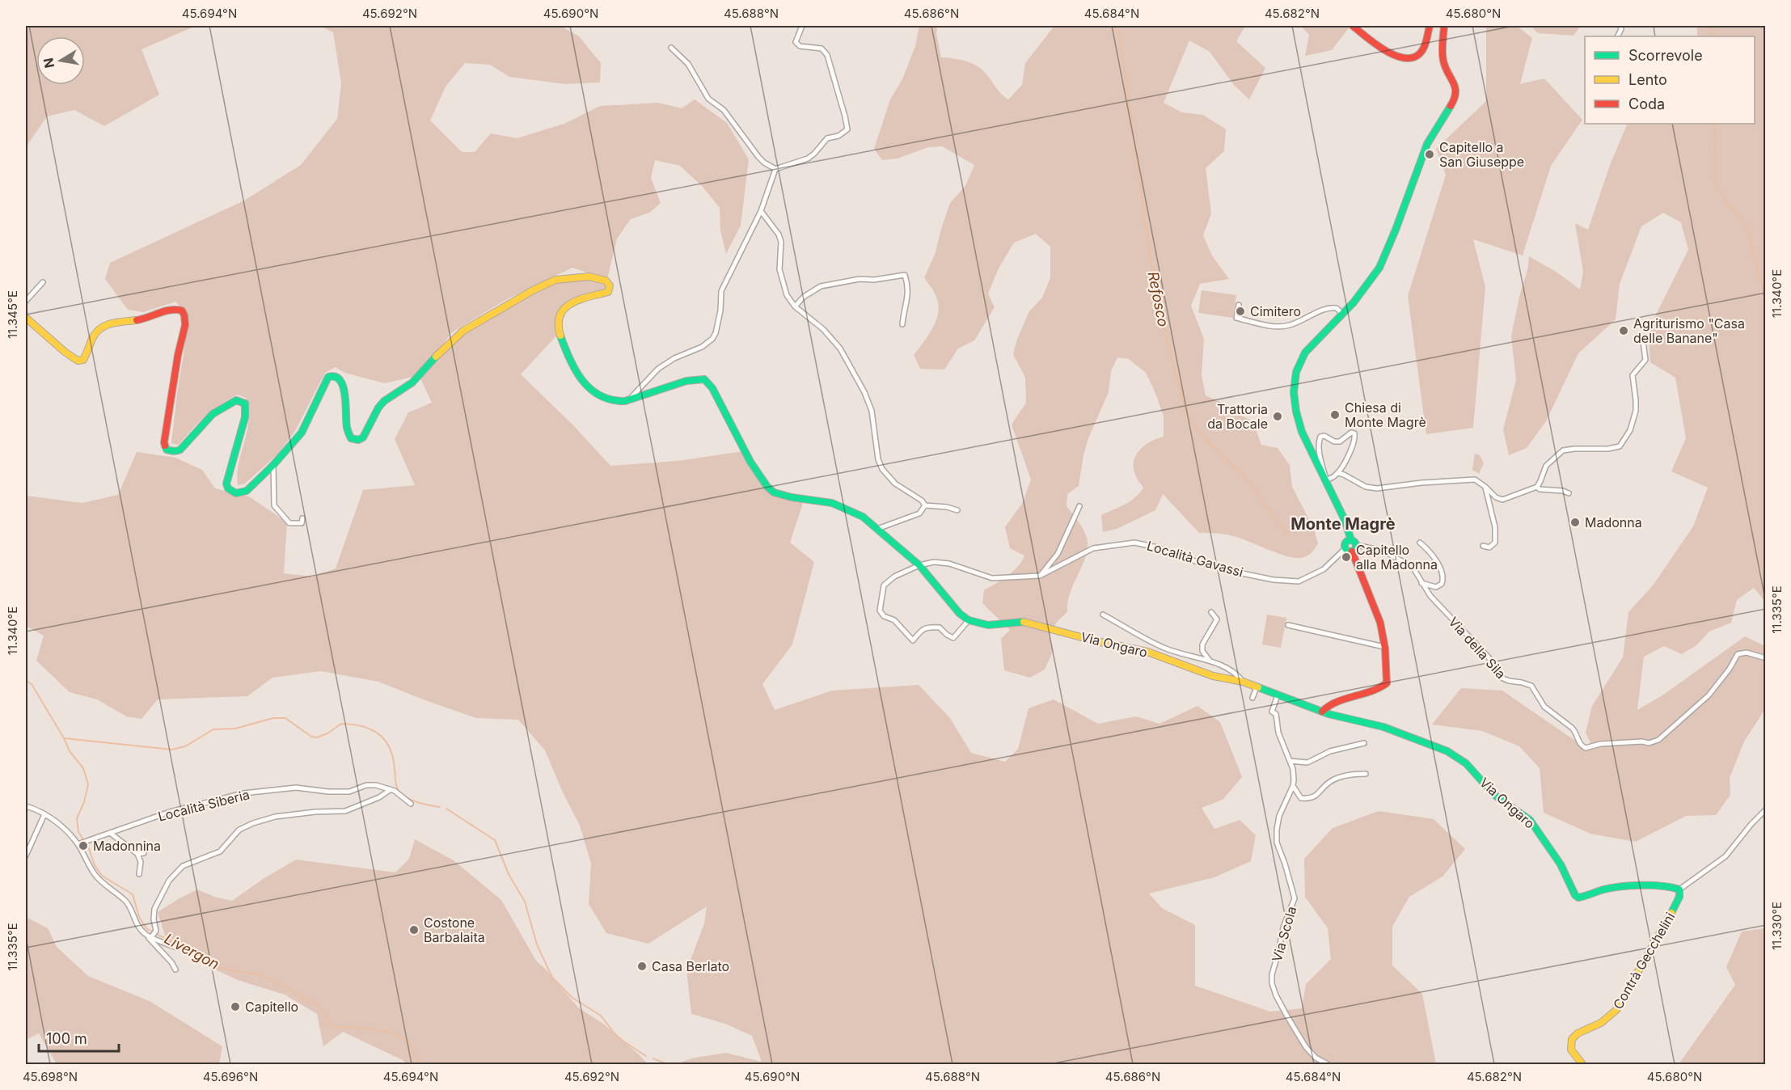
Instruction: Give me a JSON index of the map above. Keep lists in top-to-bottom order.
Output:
{
  "streets": {
    "main road": ["Via Ongaro", "Contrà Gecchelini"],
    "street": [
      "Località Gavassi",
      "Via della Sila",
      "Località Siberia",
      "Via Scola"
    ]
  },
  "crossings": [
    ["Via Ongaro", "Contrà Gecchelini"]
  ],
  "districts": ["Monte Magrè"],
  "water": ["Refosco", "Livergon"],
  "places": [
    "Capitello a San Giuseppe",
    "Cimitero",
    "Agriturismo \"Casa delle Banane\"",
    "Chiesa di Monte Magrè",
    "Trattoria da Bocale",
    "Madonna",
    "Capitello alla Madonna",
    "Madonnina",
    "Costone Barbalaita",
    "Casa Berlato",
    "Capitello"
  ],
  "legend": ["Scorrevole", "Lento", "Coda"],
  "scale_bar": "100 m",
  "north": "left",
  "coordinates": [
    "45.694°N",
    "45.692°N",
    "45.690°N",
    "45.688°N",
    "45.686°N",
    "45.684°N",
    "45.682°N",
    "45.680°N",
    "11.340°E",
    "11.345°E",
    "11.335°E",
    "11.330°E",
    "45.698°N",
    "45.696°N"
  ]
}
